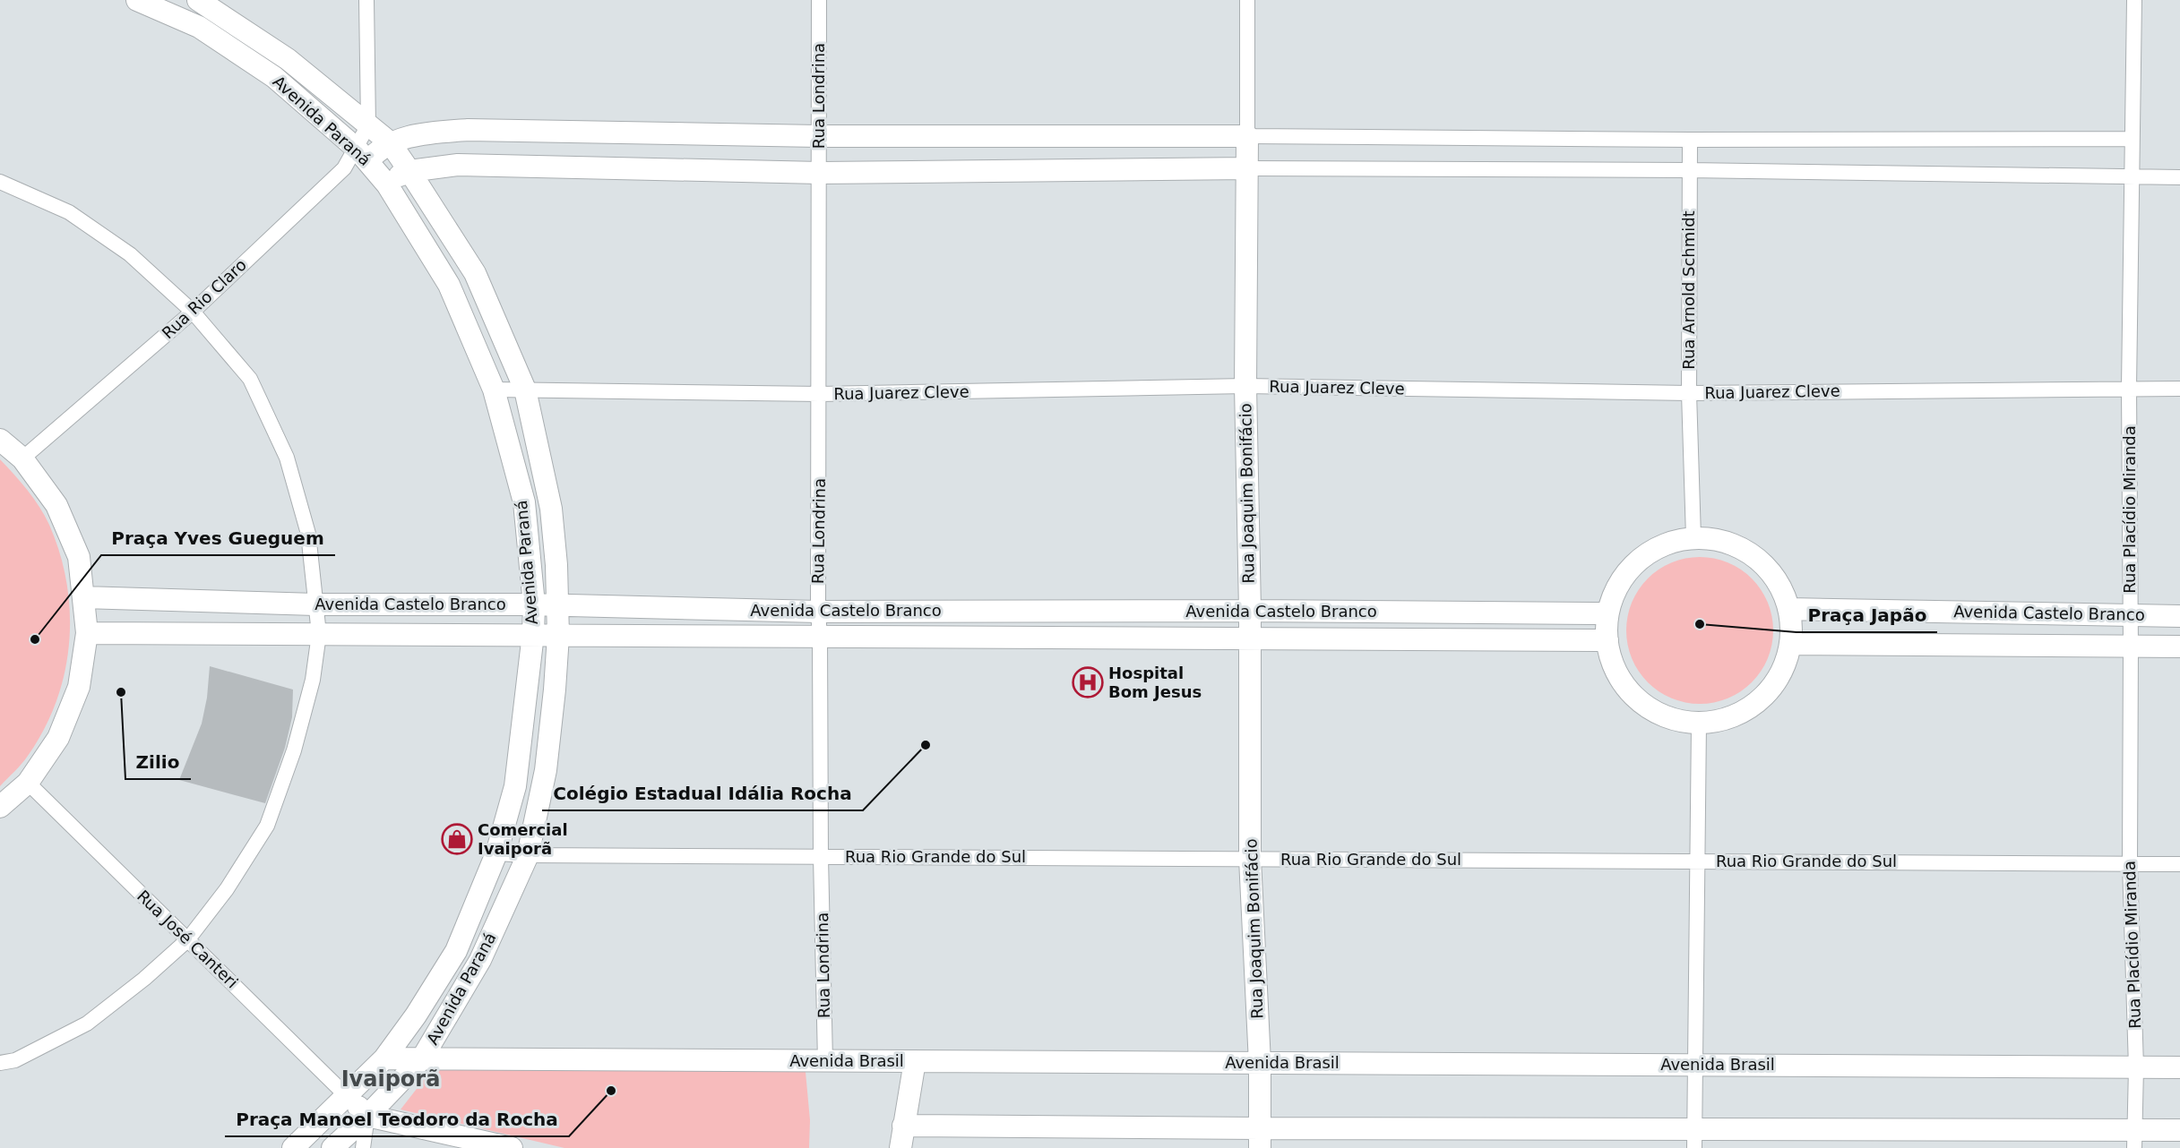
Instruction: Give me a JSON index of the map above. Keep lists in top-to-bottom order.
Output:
{
  "streets": {
    "street": [
      "Rua Londrina",
      "Avenida Paraná",
      "Rua Arnold Schmidt",
      "Rua Rio Claro",
      "Rua Juarez Cleve",
      "Rua Joaquim Bonifácio",
      "Rua Placídio Miranda",
      "Avenida Castelo Branco",
      "Rua Rio Grande do Sul",
      "Rua José Canteri",
      "Avenida Brasil"
    ]
  },
  "crossings": [
    ["Rua Londrina", "Rua Juarez Cleve"],
    ["Rua Londrina", "Avenida Castelo Branco"],
    ["Rua Londrina", "Rua Rio Grande do Sul"],
    ["Rua Londrina", "Avenida Brasil"],
    ["Avenida Paraná", "Rua Rio Claro"],
    ["Avenida Paraná", "Rua Juarez Cleve"],
    ["Avenida Paraná", "Avenida Castelo Branco"],
    ["Avenida Paraná", "Rua Rio Grande do Sul"],
    ["Avenida Paraná", "Rua José Canteri"],
    ["Avenida Paraná", "Avenida Brasil"],
    ["Rua Arnold Schmidt", "Rua Juarez Cleve"],
    ["Rua Arnold Schmidt", "Avenida Castelo Branco"],
    ["Rua Juarez Cleve", "Rua Joaquim Bonifácio"],
    ["Rua Juarez Cleve", "Rua Placídio Miranda"],
    ["Rua Joaquim Bonifácio", "Avenida Castelo Branco"],
    ["Rua Joaquim Bonifácio", "Rua Rio Grande do Sul"],
    ["Rua Joaquim Bonifácio", "Avenida Brasil"],
    ["Rua Placídio Miranda", "Avenida Castelo Branco"],
    ["Rua Placídio Miranda", "Rua Rio Grande do Sul"],
    ["Rua Placídio Miranda", "Avenida Brasil"]
  ],
  "districts": ["Ivaiporã"],
  "places": {
    "other": [
      "Praça Japão",
      "Praça Yves Gueguem",
      "Zilio",
      "Colégio Estadual Idália Rocha",
      "Praça Manoel Teodoro da Rocha"
    ],
    "hospital": ["Hospital Bom Jesus"],
    "shop": ["Comercial Ivaiporã"]
  }
}
